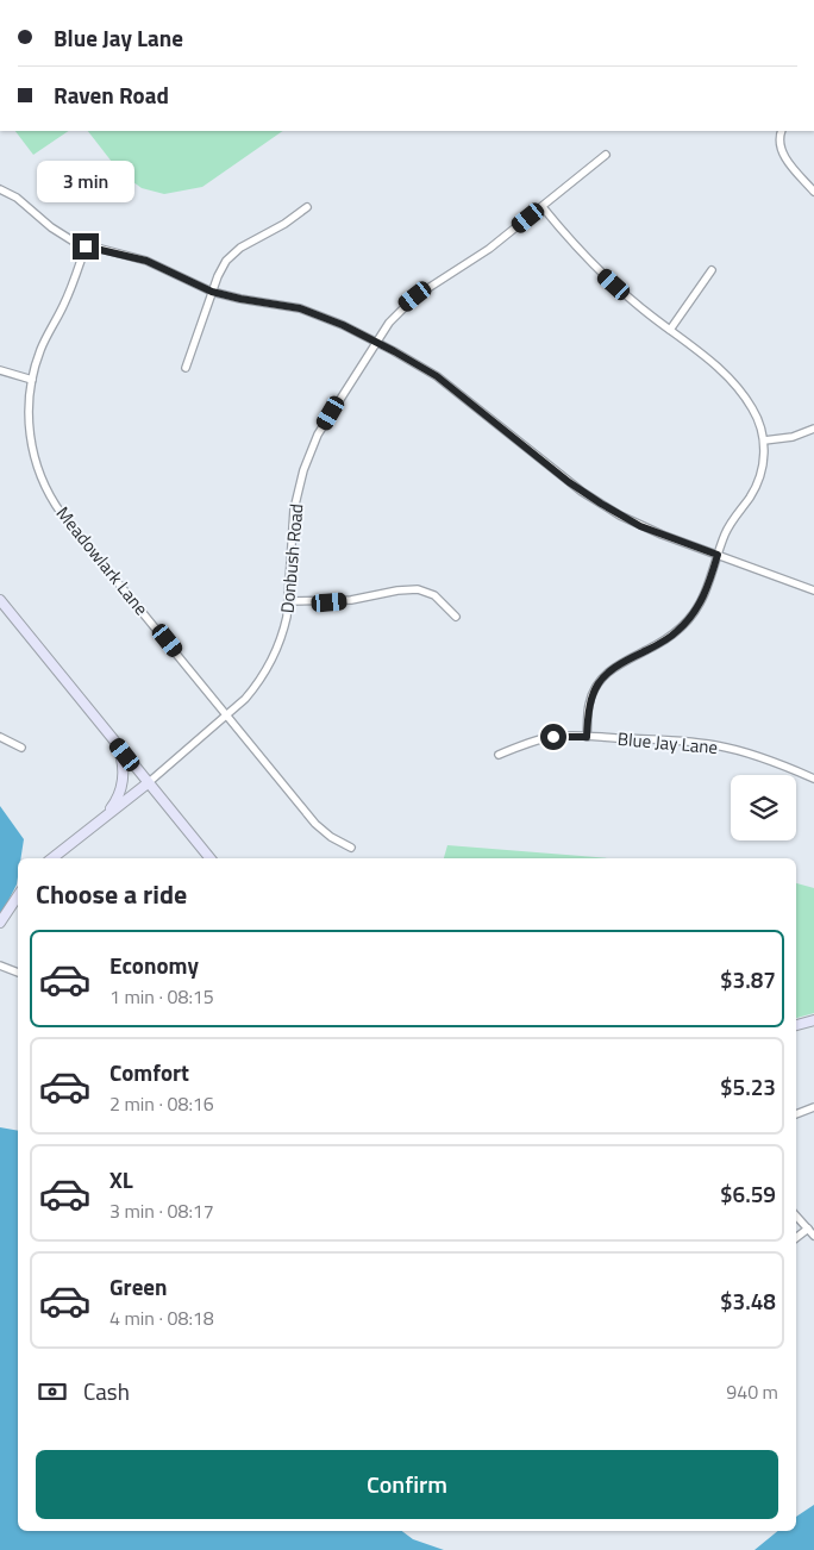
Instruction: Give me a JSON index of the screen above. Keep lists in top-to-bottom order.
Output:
{
  "streets": {
    "street": ["Donbush Road", "Meadowlark Lane", "Blue Jay Lane"]
  },
  "crossings": [
    ["Donbush Road", "Meadowlark Lane"]
  ],
  "page": {
    "banner": ["Blue Jay Lane", "Raven Road"],
    "bubble": "3 min",
    "heading": "Choose a ride",
    "list": [
      {
        "name": "Economy",
        "note": "1 min · 08:15",
        "value": "$3.87"
      },
      {
        "name": "Comfort",
        "note": "2 min · 08:16",
        "value": "$5.23"
      },
      {
        "name": "XL",
        "note": "3 min · 08:17",
        "value": "$6.59"
      },
      {
        "name": "Green",
        "note": "4 min · 08:18",
        "value": "$3.48"
      }
    ],
    "pay": ["Cash", "940 m"],
    "buttons": "Confirm"
  }
}
